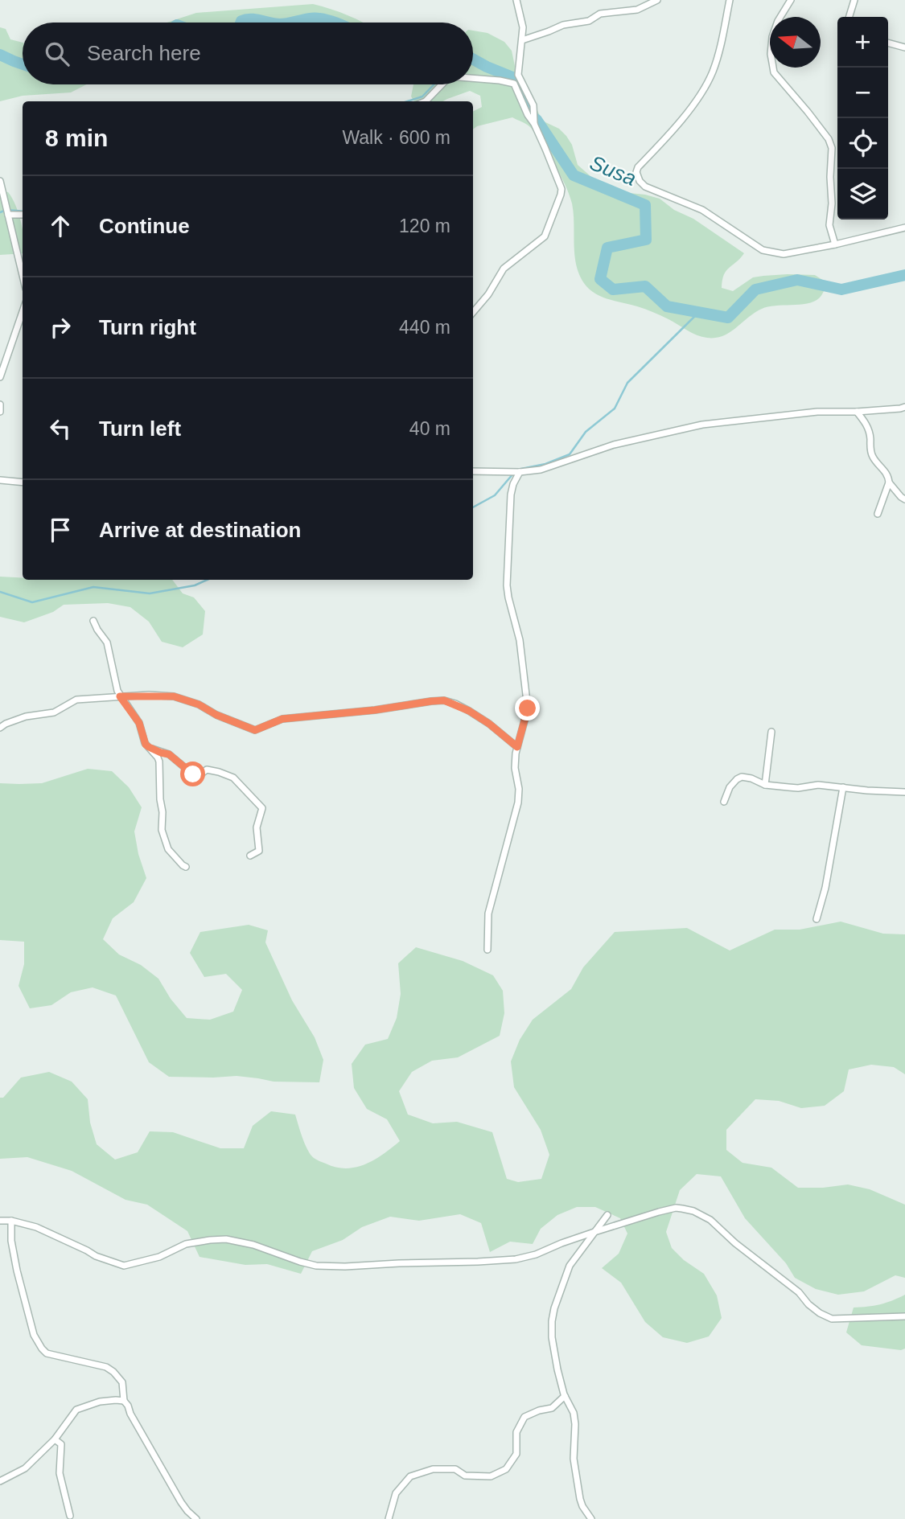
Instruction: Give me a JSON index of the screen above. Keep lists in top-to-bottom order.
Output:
{
  "water": ["Susa"],
  "north": "left",
  "page": {
    "map_buttons": ["+", "−"],
    "search": "Search here",
    "heading": ["8 min", "Walk · 600 m"],
    "list": [
      ["Continue", "120 m"],
      ["Turn right", "440 m"],
      ["Turn left", "40 m"],
      "Arrive at destination"
    ]
  }
}
